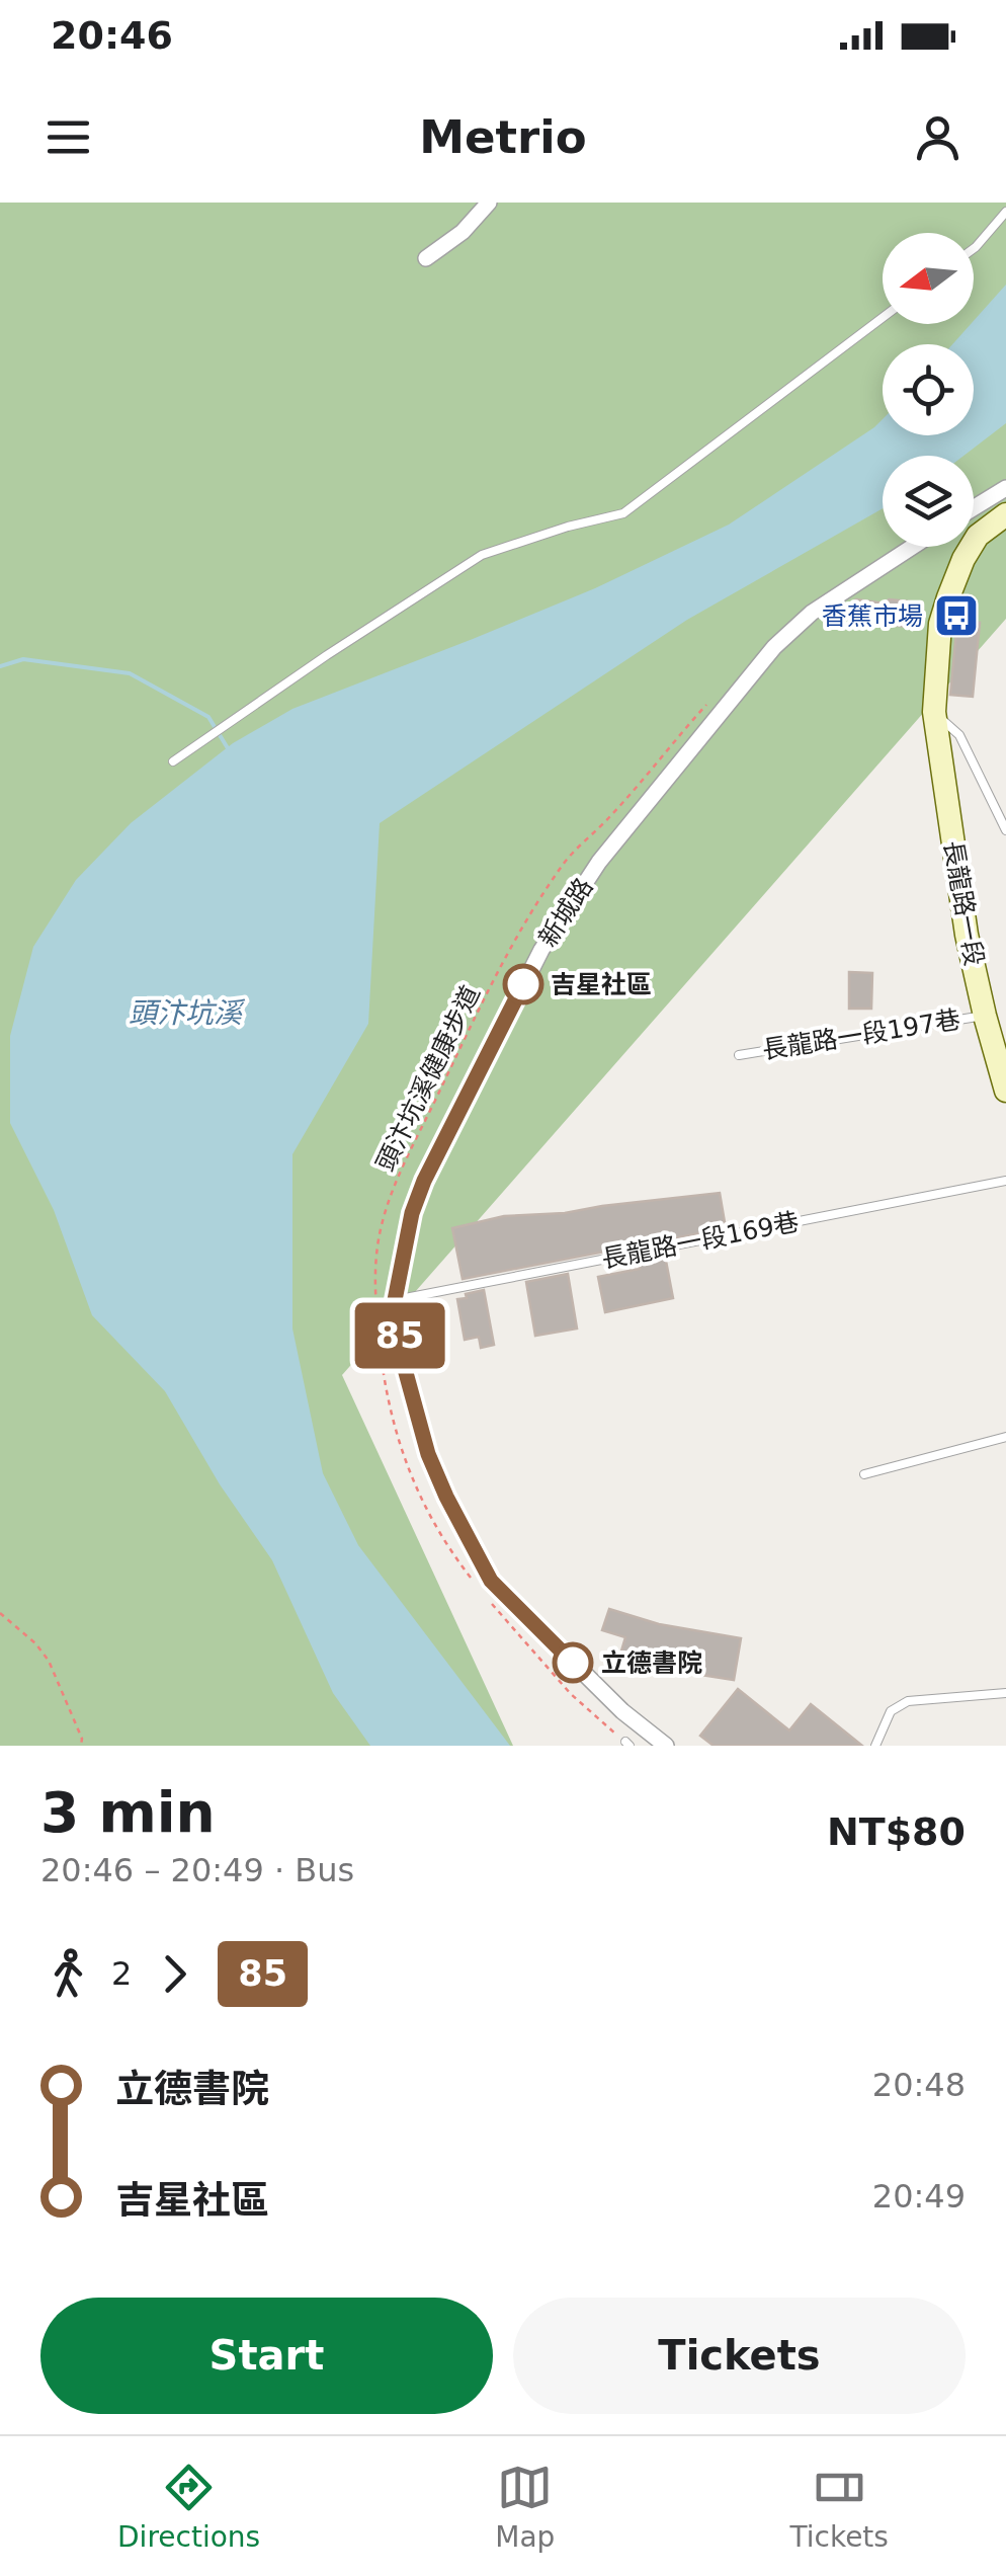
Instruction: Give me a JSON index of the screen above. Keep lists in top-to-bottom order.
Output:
{
  "streets": {
    "main road": ["長龍路一段"],
    "street": ["新城路"],
    "lane": ["長龍路一段197巷", "長龍路一段169巷"],
    "path": ["頭汴坑溪健康步道"]
  },
  "crossings": [
    ["長龍路一段", "長龍路一段197巷"],
    ["新城路", "長龍路一段169巷"]
  ],
  "water": ["頭汴坑溪"],
  "places": {
    "bus stop": ["香蕉市場"],
    "other": ["吉星社區", "立德書院"]
  },
  "lines": ["bus line 85"],
  "north": "left",
  "page": {
    "status": "20:46",
    "header": "Metrio",
    "on_map": "85",
    "heading": ["3 min", "20:46 – 20:49 · Bus", "NT$80"],
    "legs": ["2", "85"],
    "list": [
      {
        "name": "立德書院",
        "value": "20:48"
      },
      {
        "name": "吉星社區",
        "value": "20:49"
      }
    ],
    "buttons": ["Start", "Tickets"],
    "tabs": ["Directions", "Map", "Tickets"]
  }
}
